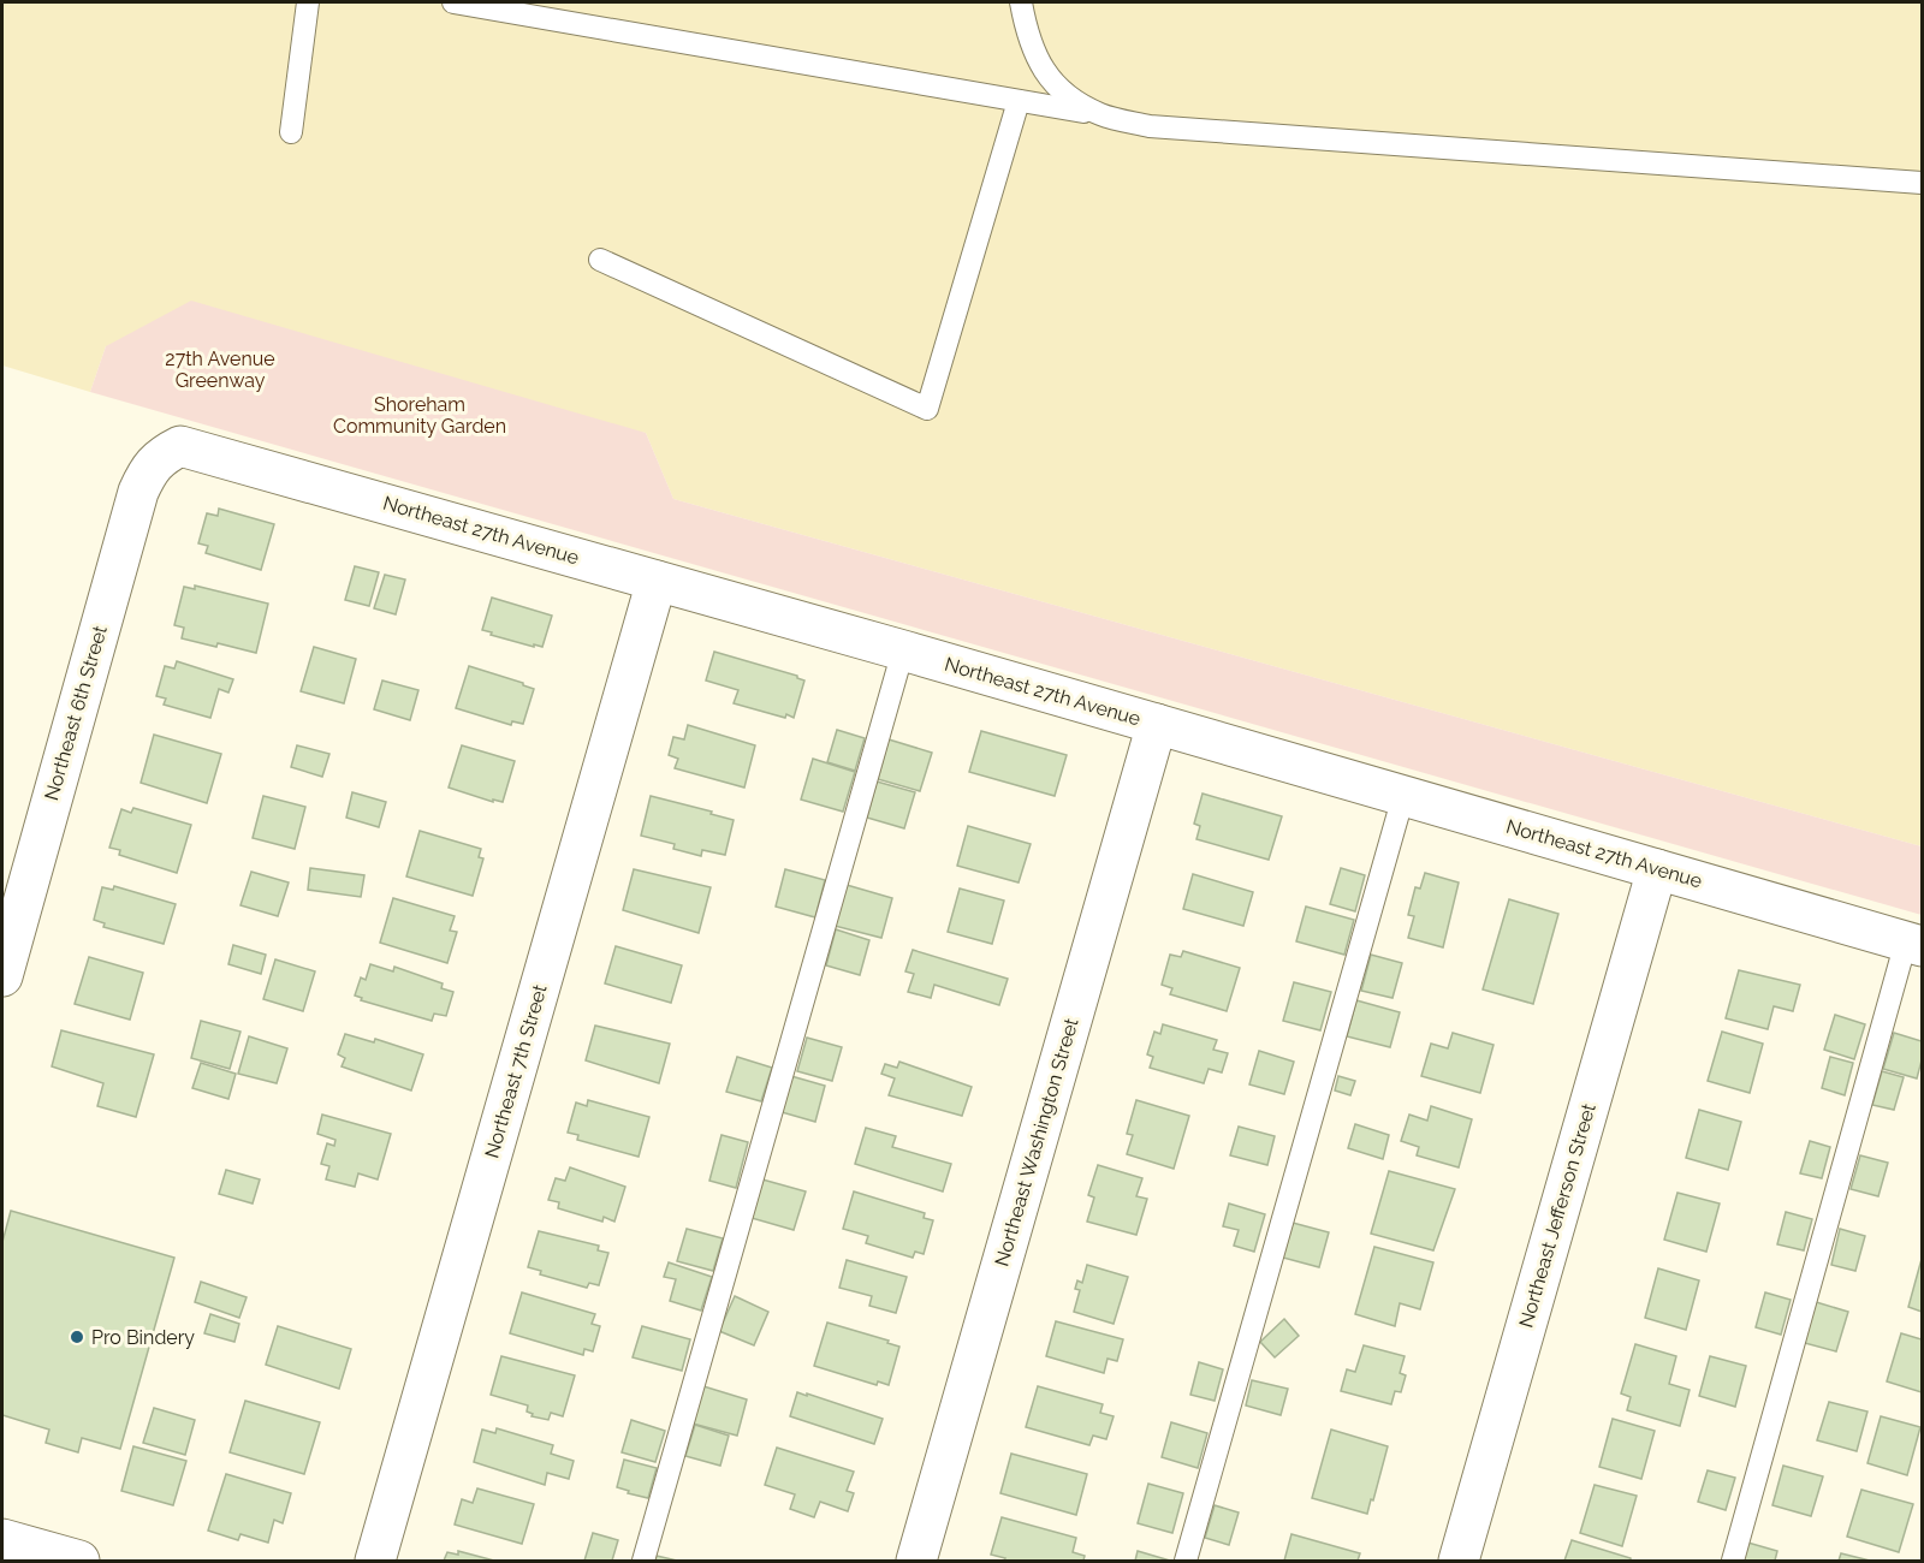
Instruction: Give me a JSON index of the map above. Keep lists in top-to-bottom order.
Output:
{
  "streets": {
    "street": [
      "Northeast 27th Avenue",
      "Northeast 6th Street",
      "Northeast 7th Street",
      "Northeast Washington Street",
      "Northeast Jefferson Street"
    ]
  },
  "crossings": [
    ["Northeast 27th Avenue", "Northeast 6th Street"],
    ["Northeast 27th Avenue", "Northeast 7th Street"],
    ["Northeast 27th Avenue", "Northeast Washington Street"],
    ["Northeast 27th Avenue", "Northeast Jefferson Street"]
  ],
  "parks": ["27th Avenue Greenway", "Shoreham Community Garden"],
  "places": ["Pro Bindery"]
}
